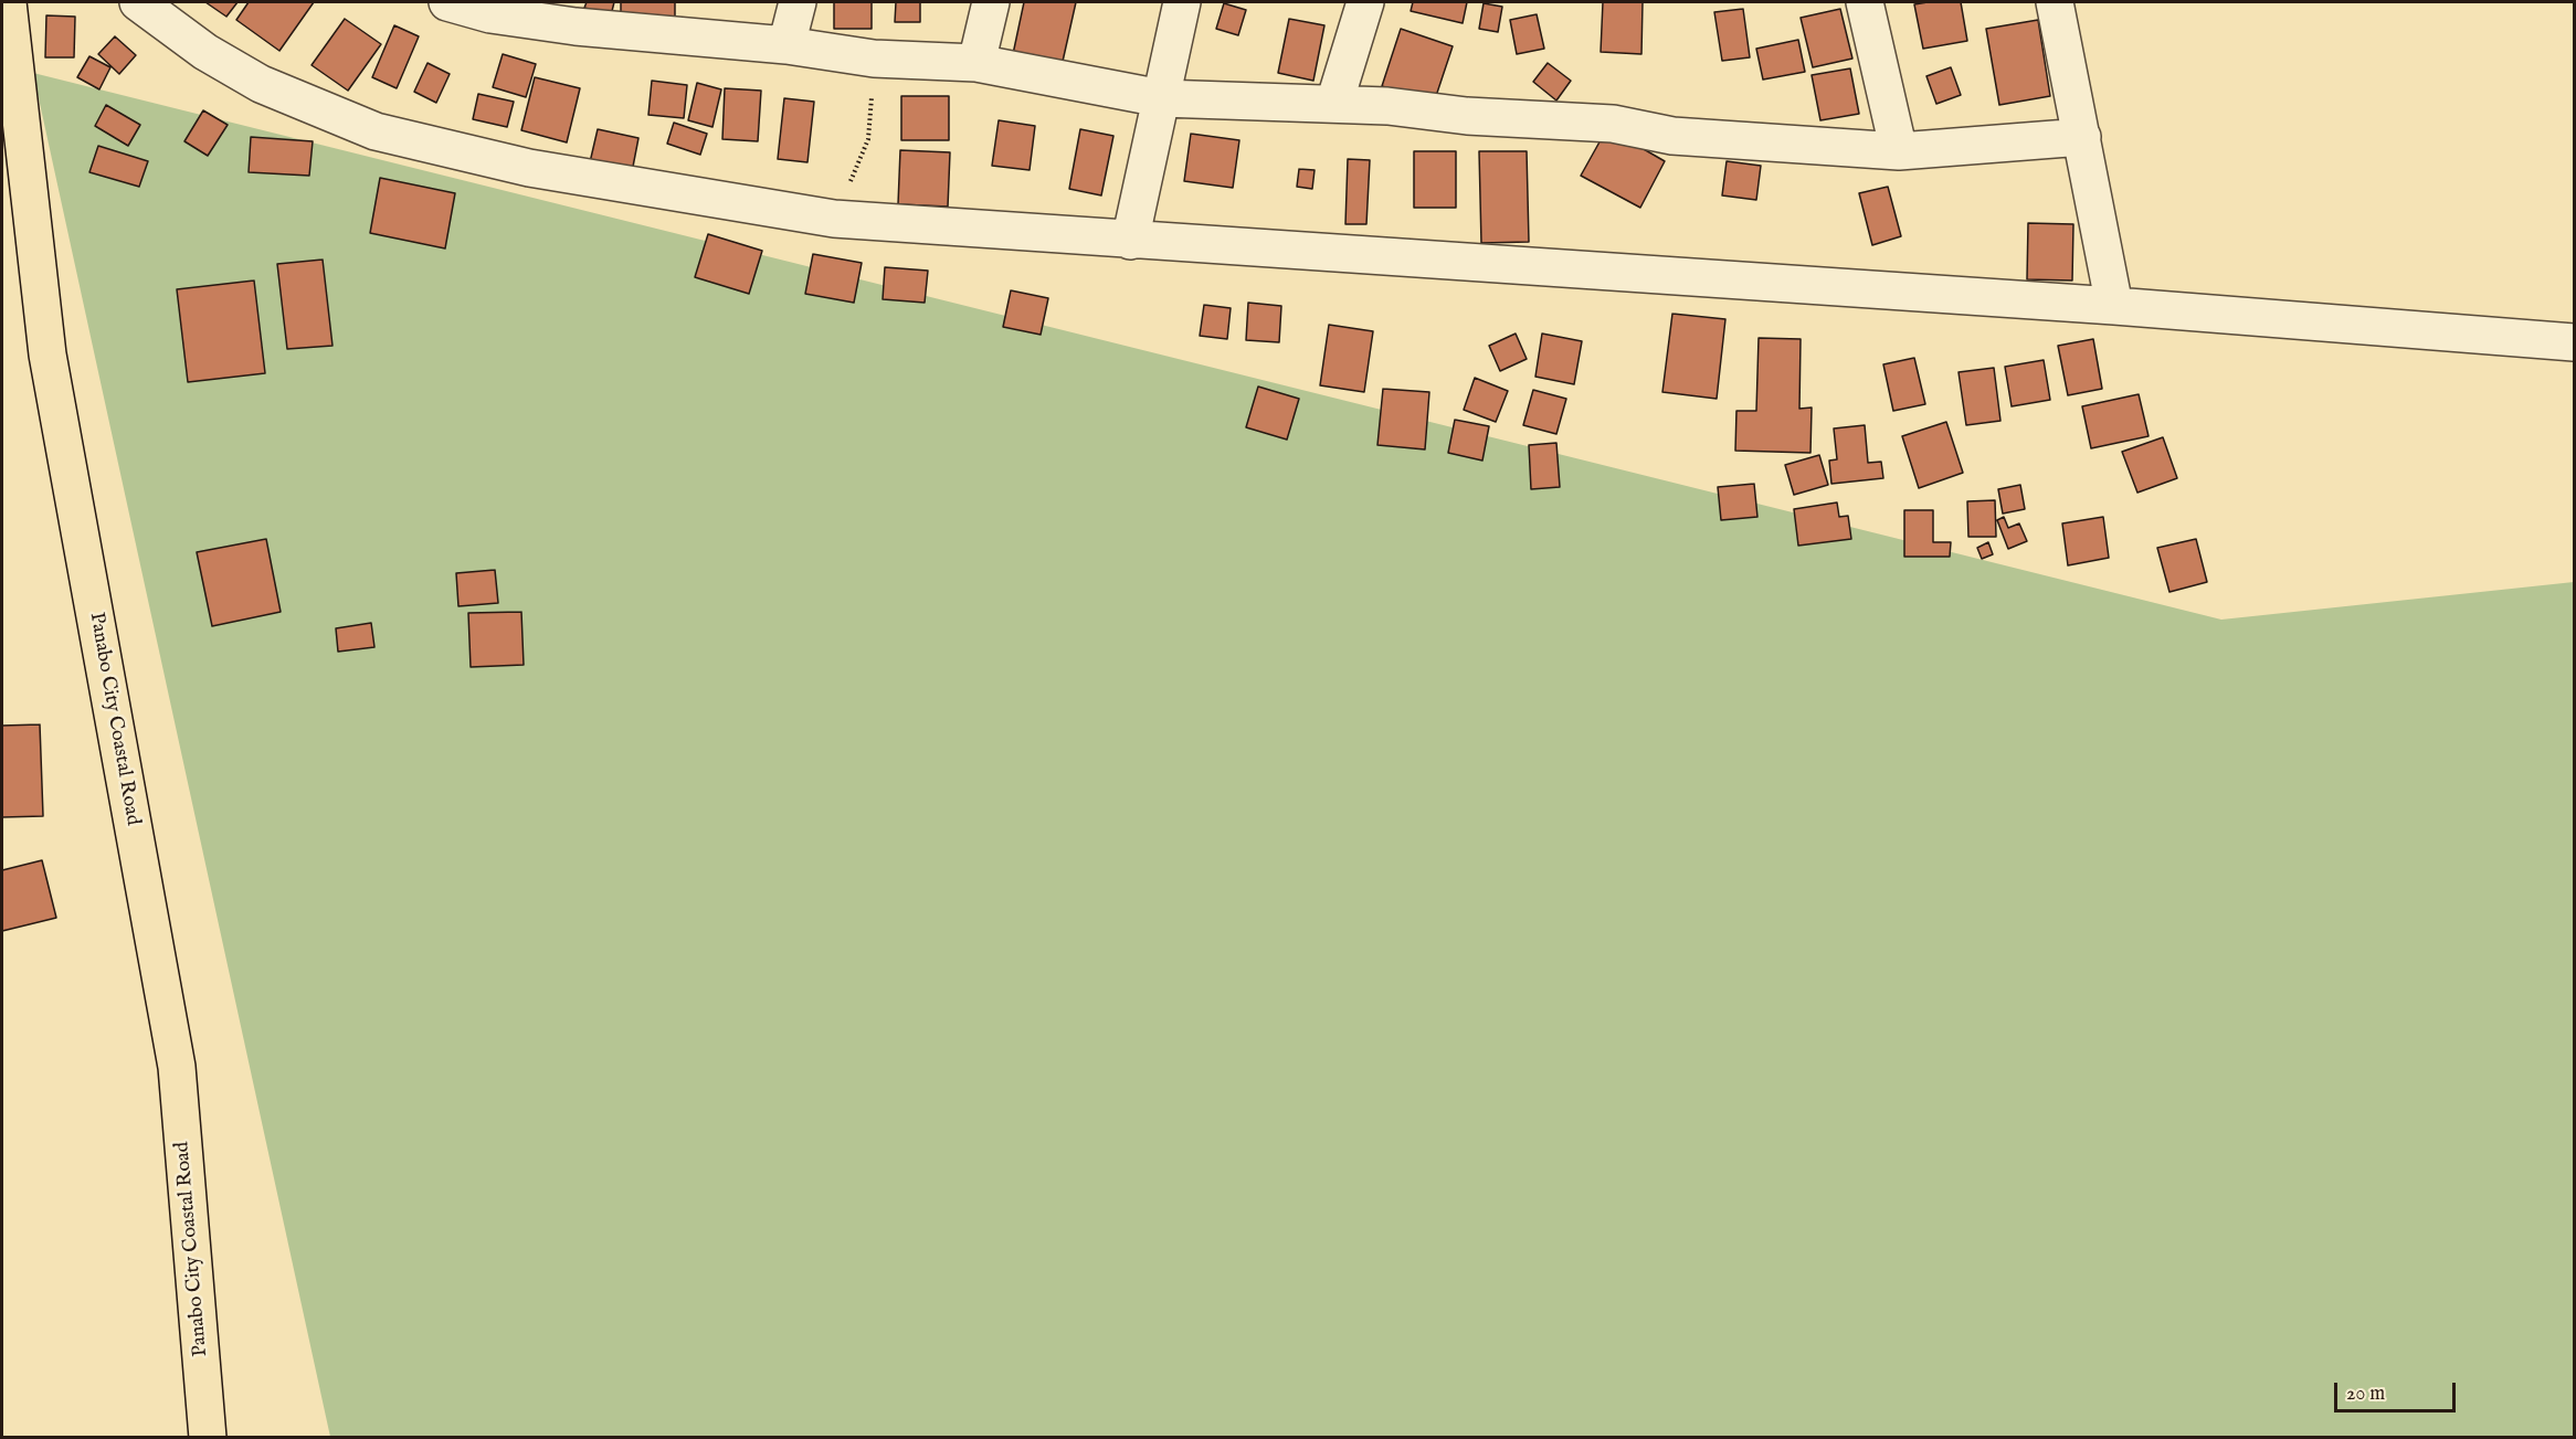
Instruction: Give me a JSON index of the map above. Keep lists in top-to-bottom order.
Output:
{
  "streets": {
    "main road": ["Panabo City Coastal Road"]
  },
  "scale_bar": "20 m"
}
